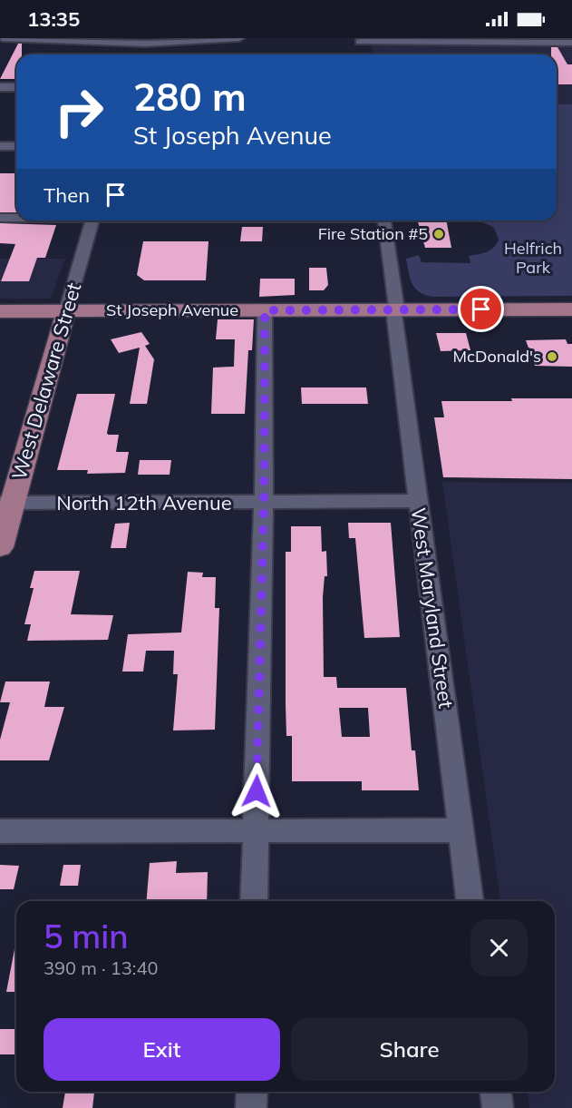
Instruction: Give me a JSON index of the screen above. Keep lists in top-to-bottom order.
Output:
{
  "streets": {
    "main road": ["St Joseph Avenue", "West Delaware Street"],
    "street": ["North 12th Avenue", "West Maryland Street"]
  },
  "crossings": [
    ["St Joseph Avenue", "West Delaware Street"],
    ["St Joseph Avenue", "West Maryland Street"],
    ["West Delaware Street", "North 12th Avenue"],
    ["North 12th Avenue", "West Maryland Street"]
  ],
  "parks": ["Helfrich Park"],
  "places": ["Fire Station #5", "McDonald's"],
  "page": {
    "status": "13:35",
    "turn": ["280 m", "St Joseph Avenue"],
    "then": "Then",
    "heading": ["5 min", "390 m · 13:40"],
    "buttons": ["Exit", "Share"]
  }
}
